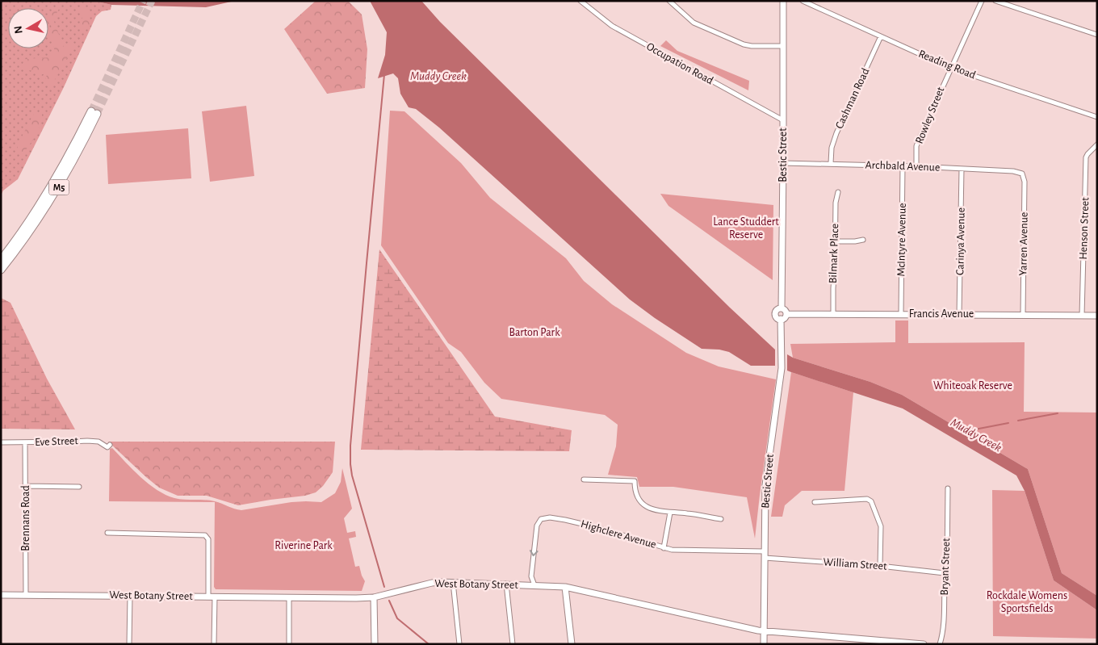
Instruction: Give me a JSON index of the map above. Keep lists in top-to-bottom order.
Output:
{
  "streets": {
    "highway": ["M5"],
    "main road": ["Bestic Street", "Francis Avenue", "West Botany Street"],
    "street": [
      "Occupation Road",
      "Reading Road",
      "Cashman Road",
      "Rowley Street",
      "Archbald Avenue",
      "Henson Street",
      "McIntyre Avenue",
      "Carinya Avenue",
      "Yarren Avenue",
      "Bilmark Place",
      "Eve Street",
      "Brennans Road",
      "Highclere Avenue",
      "William Street",
      "Bryant Street"
    ]
  },
  "crossings": [
    ["Occupation Road", "Bestic Street"],
    ["Reading Road", "Cashman Road"],
    ["Reading Road", "Rowley Street"],
    ["Cashman Road", "Archbald Avenue"],
    ["Rowley Street", "Archbald Avenue"],
    ["Bestic Street", "Archbald Avenue"],
    ["Bestic Street", "Francis Avenue"],
    ["Bestic Street", "Highclere Avenue"],
    ["Bestic Street", "William Street"],
    ["Bestic Street", "West Botany Street"],
    ["Archbald Avenue", "McIntyre Avenue"],
    ["Archbald Avenue", "Carinya Avenue"],
    ["Archbald Avenue", "Yarren Avenue"],
    ["Henson Street", "Francis Avenue"],
    ["McIntyre Avenue", "Francis Avenue"],
    ["Carinya Avenue", "Francis Avenue"],
    ["Yarren Avenue", "Francis Avenue"],
    ["Bilmark Place", "Francis Avenue"],
    ["Eve Street", "Brennans Road"],
    ["Brennans Road", "West Botany Street"],
    ["Highclere Avenue", "William Street"],
    ["Highclere Avenue", "West Botany Street"],
    ["William Street", "Bryant Street"]
  ],
  "water": ["Muddy Creek"],
  "parks": [
    "Lance Studdert Reserve",
    "Barton Park",
    "Whiteoak Reserve",
    "Riverine Park",
    "Rockdale Womens Sportsfields"
  ],
  "north": "left"
}
